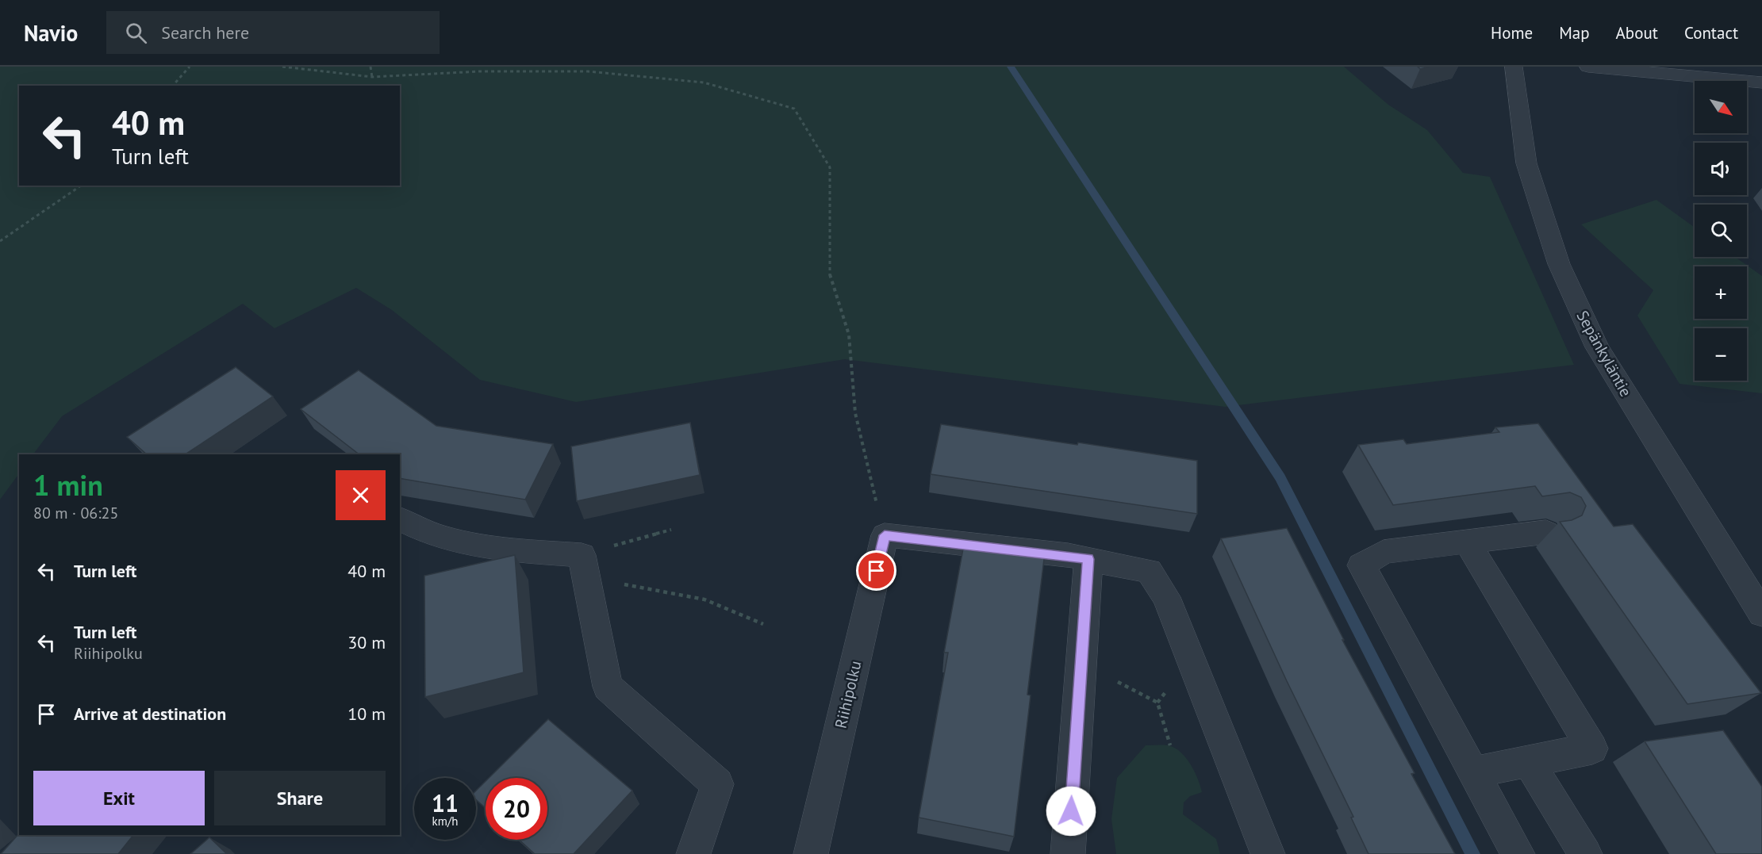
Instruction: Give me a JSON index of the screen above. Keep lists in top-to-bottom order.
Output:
{
  "streets": {
    "street": ["Sepänkyläntie", "Riihipolku"]
  },
  "north": "bottom right",
  "page": {
    "header": "Navio",
    "search": "Search here",
    "nav": [
      "Home",
      "Map",
      "About",
      "Contact"
    ],
    "map_buttons": ["+", "−"],
    "turn": ["40 m", "Turn left"],
    "heading": ["1 min", "80 m · 06:25"],
    "list": [
      {
        "name": "Turn left",
        "value": "40 m"
      },
      {
        "name": "Turn left",
        "note": "Riihipolku",
        "value": "30 m"
      },
      {
        "name": "Arrive at destination",
        "value": "10 m"
      }
    ],
    "buttons": ["Exit", "Share"],
    "speed": "11 km/h",
    "limit": "20"
  }
}
